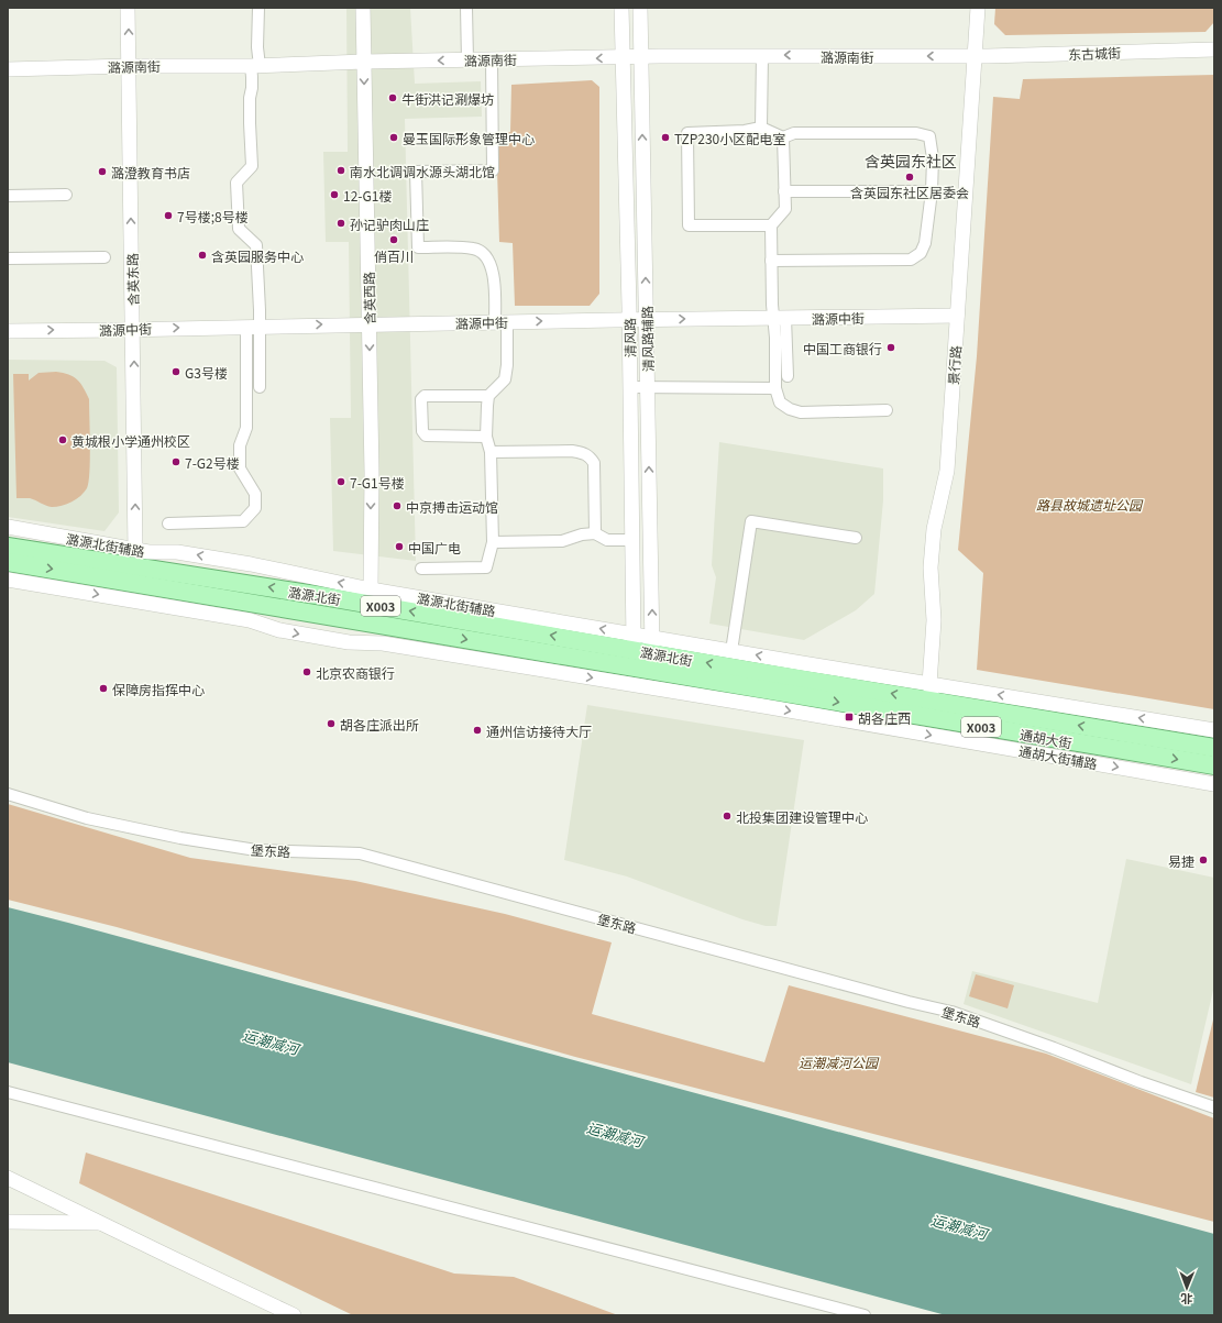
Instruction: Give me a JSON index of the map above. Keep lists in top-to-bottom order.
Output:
{
  "streets": {
    "main road": ["潞源北街", "X003", "通胡大街"],
    "street": [
      "东古城街",
      "潞源南街",
      "含英东路",
      "含英西路",
      "潞源中街",
      "清风路",
      "清风路辅路",
      "景行路",
      "潞源北街辅路",
      "通胡大街辅路",
      "堡东路"
    ]
  },
  "crossings": [
    ["东古城街", "潞源南街"],
    ["东古城街", "景行路"],
    ["潞源南街", "含英东路"],
    ["潞源南街", "含英西路"],
    ["潞源南街", "清风路"],
    ["潞源南街", "清风路辅路"],
    ["潞源南街", "景行路"],
    ["含英东路", "潞源中街"],
    ["含英东路", "潞源北街辅路"],
    ["含英西路", "潞源中街"],
    ["含英西路", "潞源北街辅路"],
    ["潞源中街", "清风路"],
    ["潞源中街", "清风路辅路"],
    ["潞源中街", "景行路"],
    ["清风路", "潞源北街辅路"],
    ["清风路", "潞源北街"],
    ["清风路辅路", "潞源北街"],
    ["景行路", "通胡大街"],
    ["潞源北街辅路", "潞源北街"],
    ["潞源北街", "通胡大街"],
    ["潞源北街", "通胡大街辅路"],
    ["通胡大街", "通胡大街辅路"]
  ],
  "one_way": ["潞源南街", "清风路辅路"],
  "districts": ["含英园东社区"],
  "water": ["运潮减河"],
  "parks": ["路县故城遗址公园", "运潮减河公园"],
  "places": {
    "other": [
      "牛街洪记涮爆坊",
      "曼玉国际形象管理中心",
      "TZP230小区配电室",
      "南水北调调水源头湖北馆",
      "潞澄教育书店",
      "含英园东社区居委会",
      "12-G1楼",
      "7号楼;8号楼",
      "孙记驴肉山庄",
      "俏百川",
      "含英园服务中心",
      "中国工商银行",
      "G3号楼",
      "黄城根小学通州校区",
      "7-G2号楼",
      "7-G1号楼",
      "中京搏击运动馆",
      "中国广电",
      "北京农商银行",
      "保障房指挥中心",
      "胡各庄派出所",
      "通州信访接待大厅",
      "北投集团建设管理中心",
      "易捷"
    ],
    "transit": ["胡各庄西"]
  },
  "north": "bottom"
}
